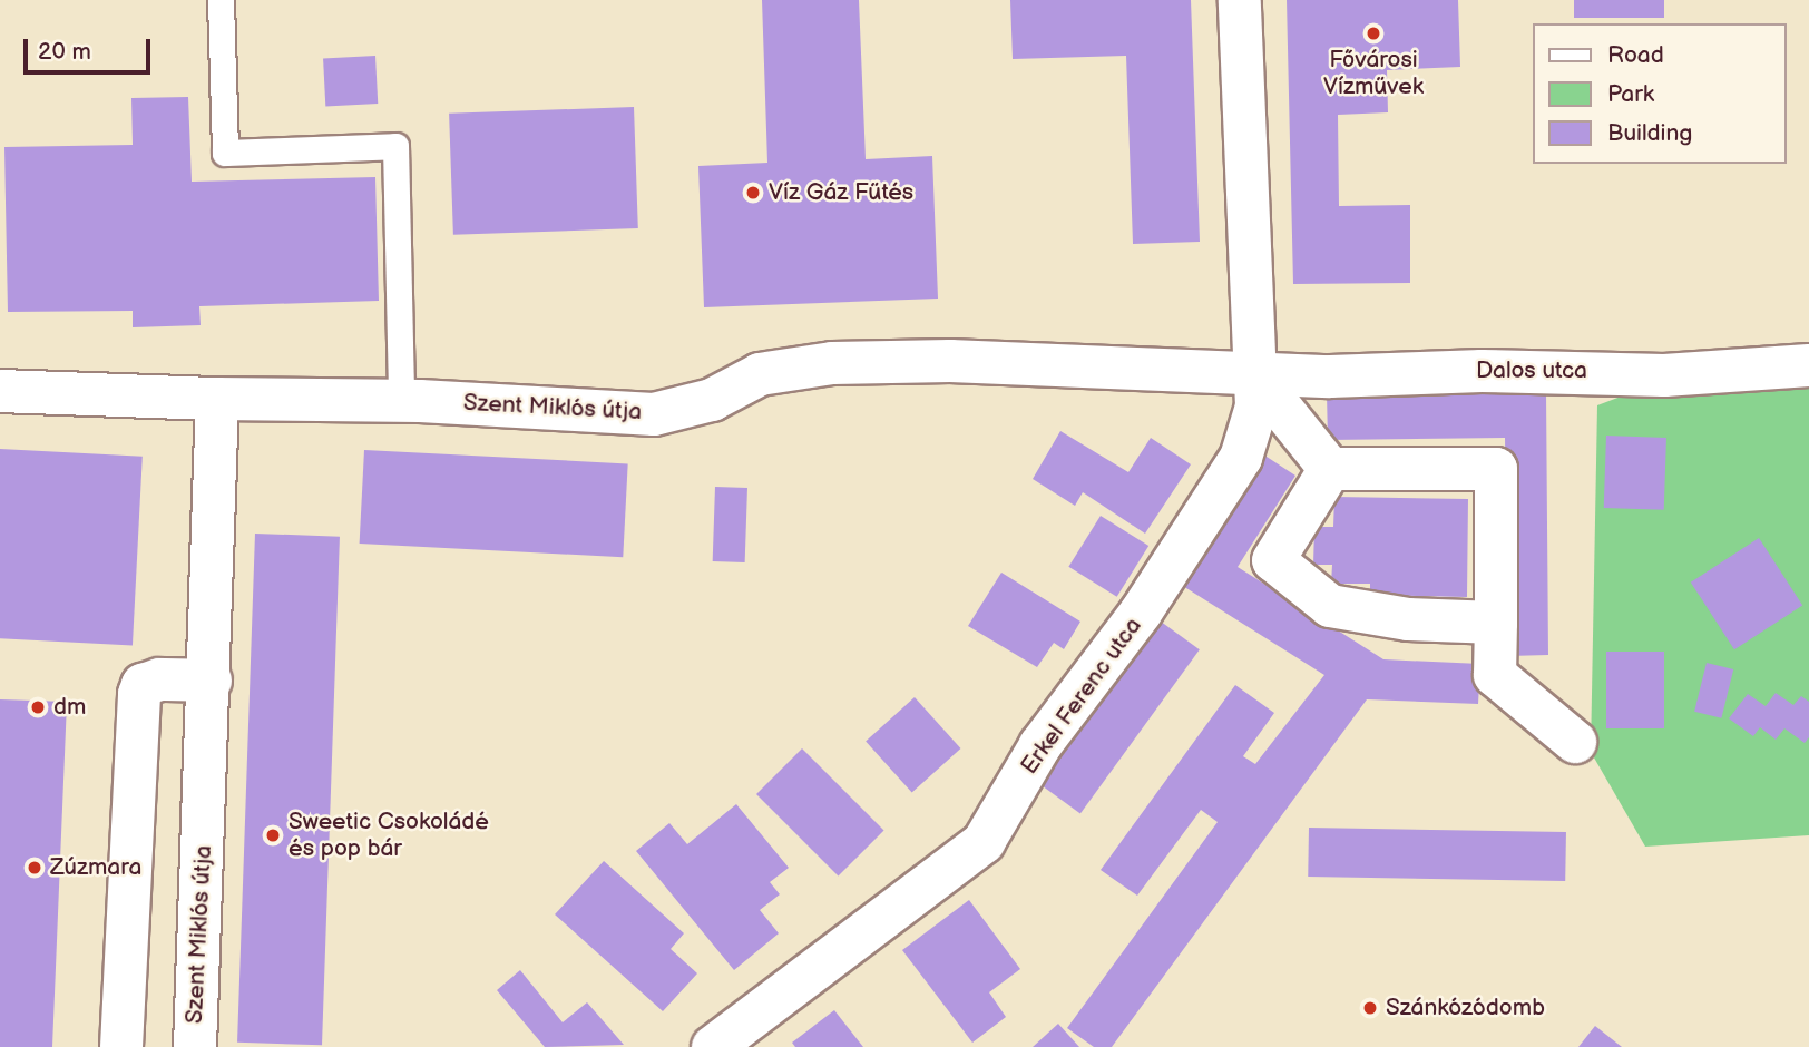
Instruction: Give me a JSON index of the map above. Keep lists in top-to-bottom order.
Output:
{
  "streets": {
    "street": ["Dalos utca", "Szent Miklós útja", "Erkel Ferenc utca"]
  },
  "crossings": [
    ["Dalos utca", "Szent Miklós útja"],
    ["Dalos utca", "Erkel Ferenc utca"],
    ["Szent Miklós útja", "Erkel Ferenc utca"]
  ],
  "places": [
    "Fővárosi Vízművek",
    "Víz Gáz Fűtés",
    "dm",
    "Sweetic Csokoládé és pop bár",
    "Zúzmara",
    "Szánkózódomb"
  ],
  "legend": ["Road", "Park", "Building"],
  "scale_bar": "20 m"
}
